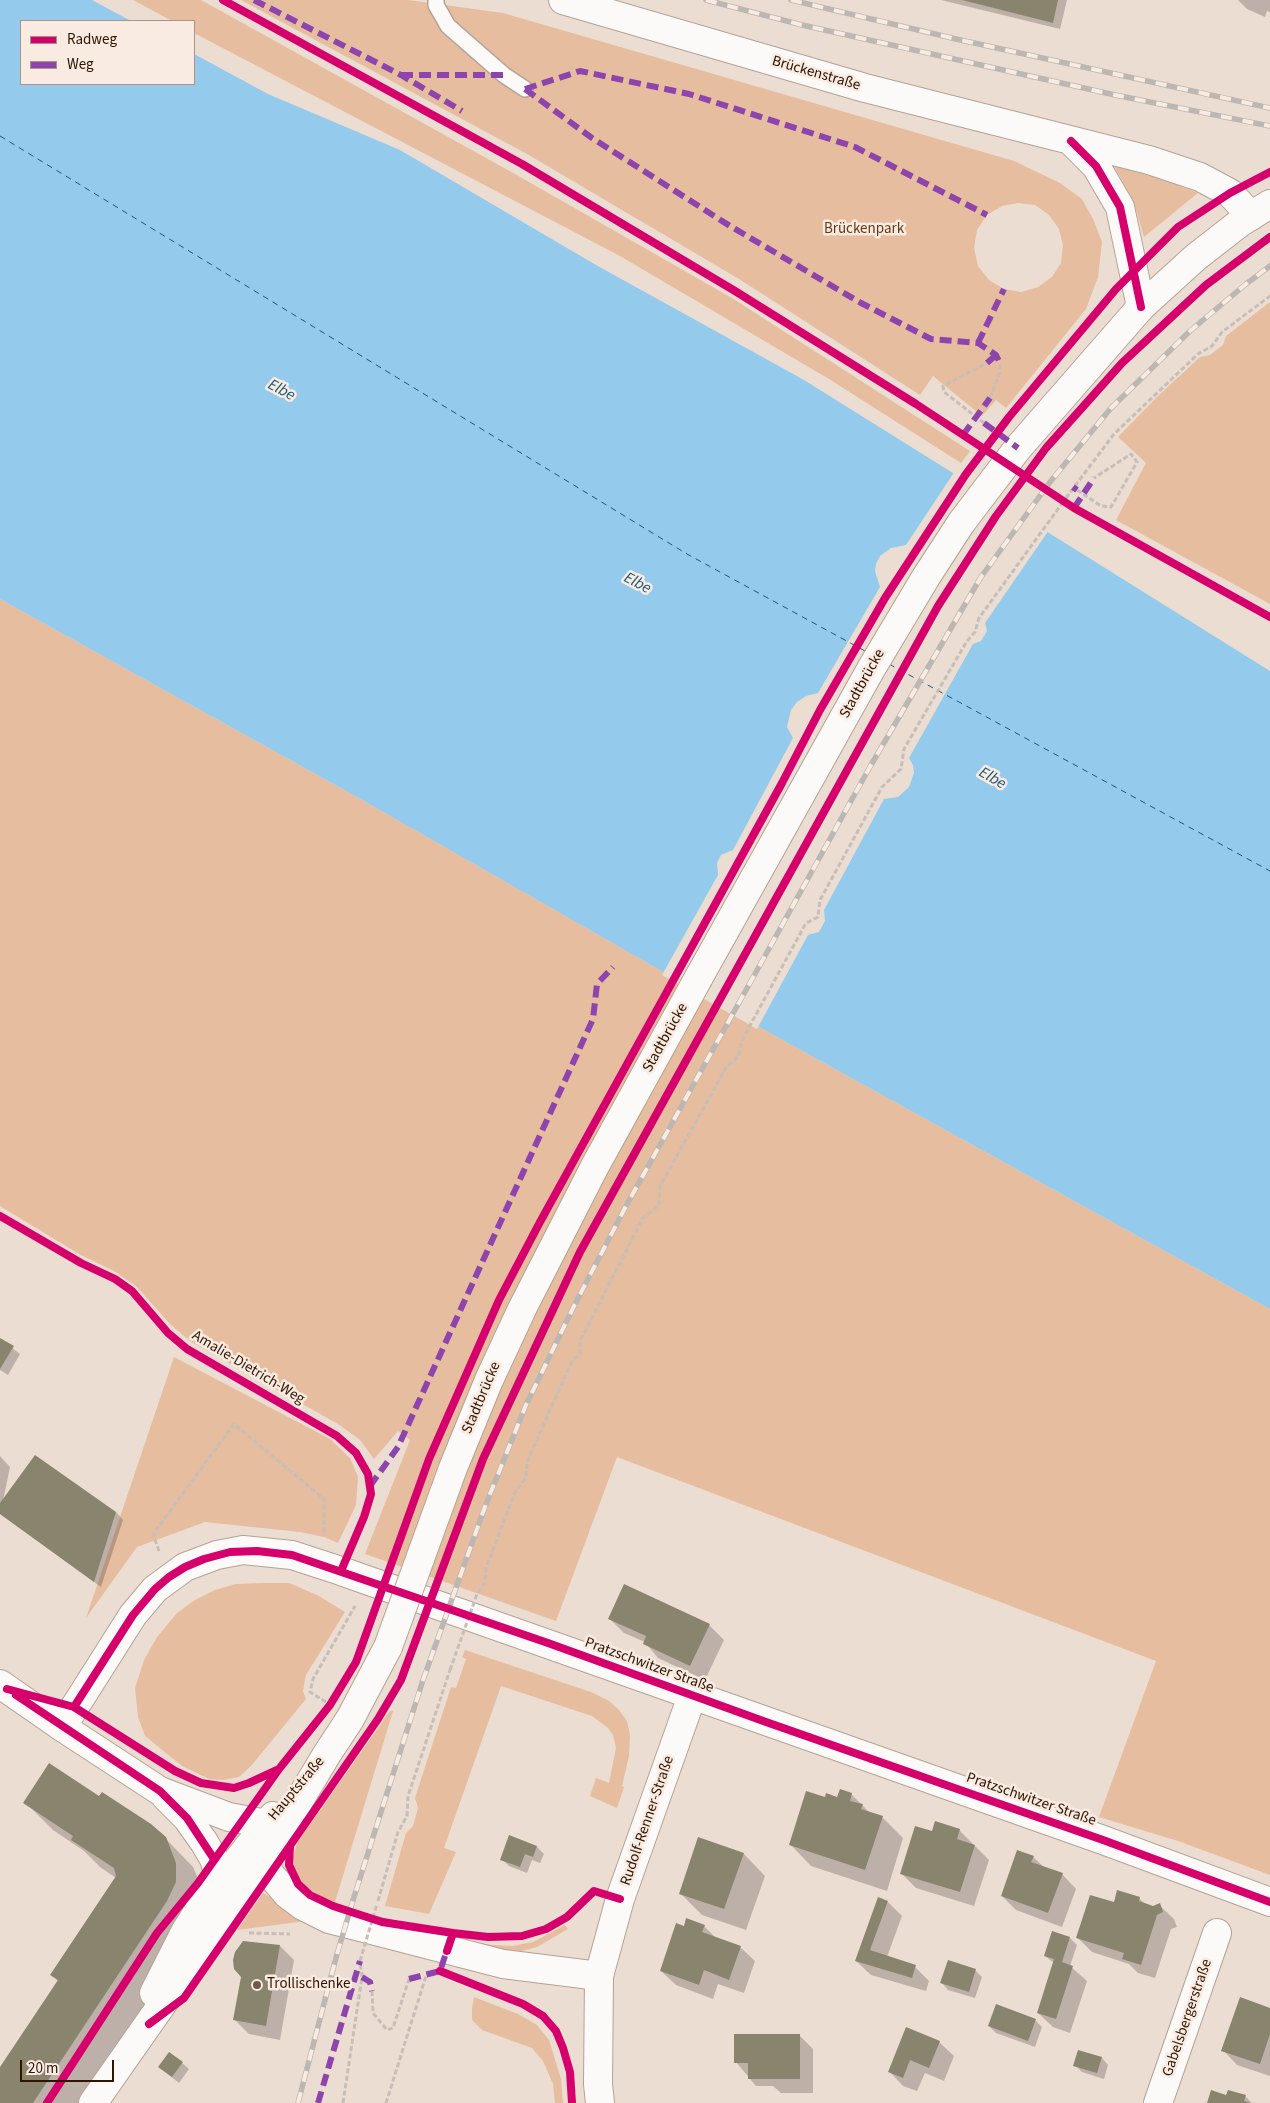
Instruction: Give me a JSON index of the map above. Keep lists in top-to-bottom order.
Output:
{
  "streets": {
    "street": [
      "Brückenstraße",
      "Stadtbrücke",
      "Pratzschwitzer Straße",
      "Hauptstraße",
      "Rudolf-Renner-Straße",
      "Gabelsbergerstraße"
    ],
    "cycle path": ["Amalie-Dietrich-Weg"]
  },
  "crossings": [
    ["Brückenstraße", "Stadtbrücke"],
    ["Stadtbrücke", "Hauptstraße"],
    ["Pratzschwitzer Straße", "Rudolf-Renner-Straße"]
  ],
  "water": ["Elbe"],
  "parks": ["Brückenpark"],
  "places": ["Trollischenke"],
  "legend": ["Radweg", "Weg"],
  "scale_bar": "20 m"
}
